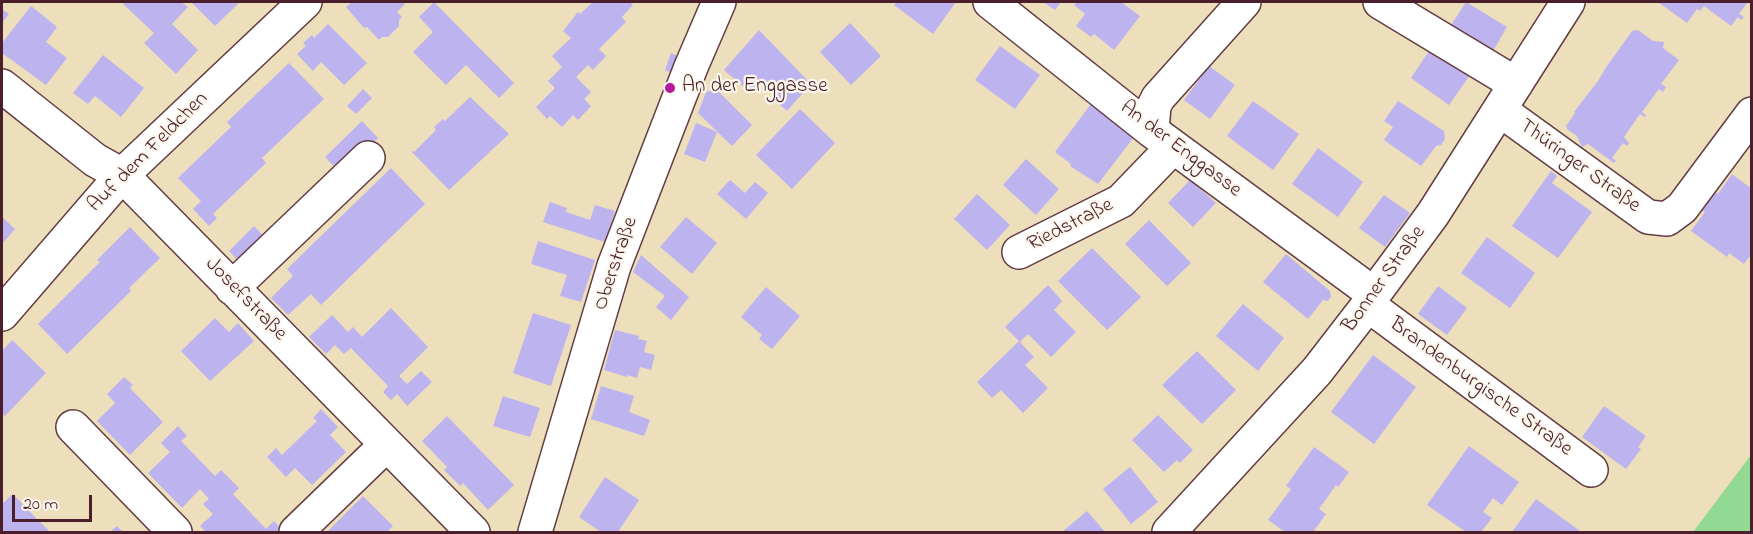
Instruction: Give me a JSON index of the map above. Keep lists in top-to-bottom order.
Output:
{
  "streets": {
    "street": [
      "An der Enggasse",
      "Auf dem Feldchen",
      "Thüringer Straße",
      "Riedstraße",
      "Oberstraße",
      "Bonner Straße",
      "Josefstraße",
      "Brandenburgische Straße"
    ]
  },
  "crossings": [
    ["An der Enggasse", "Riedstraße"],
    ["An der Enggasse", "Bonner Straße"],
    ["An der Enggasse", "Brandenburgische Straße"],
    ["Auf dem Feldchen", "Josefstraße"],
    ["Thüringer Straße", "Bonner Straße"],
    ["Bonner Straße", "Brandenburgische Straße"]
  ],
  "places": ["An der Enggasse"],
  "scale_bar": "20 m"
}
